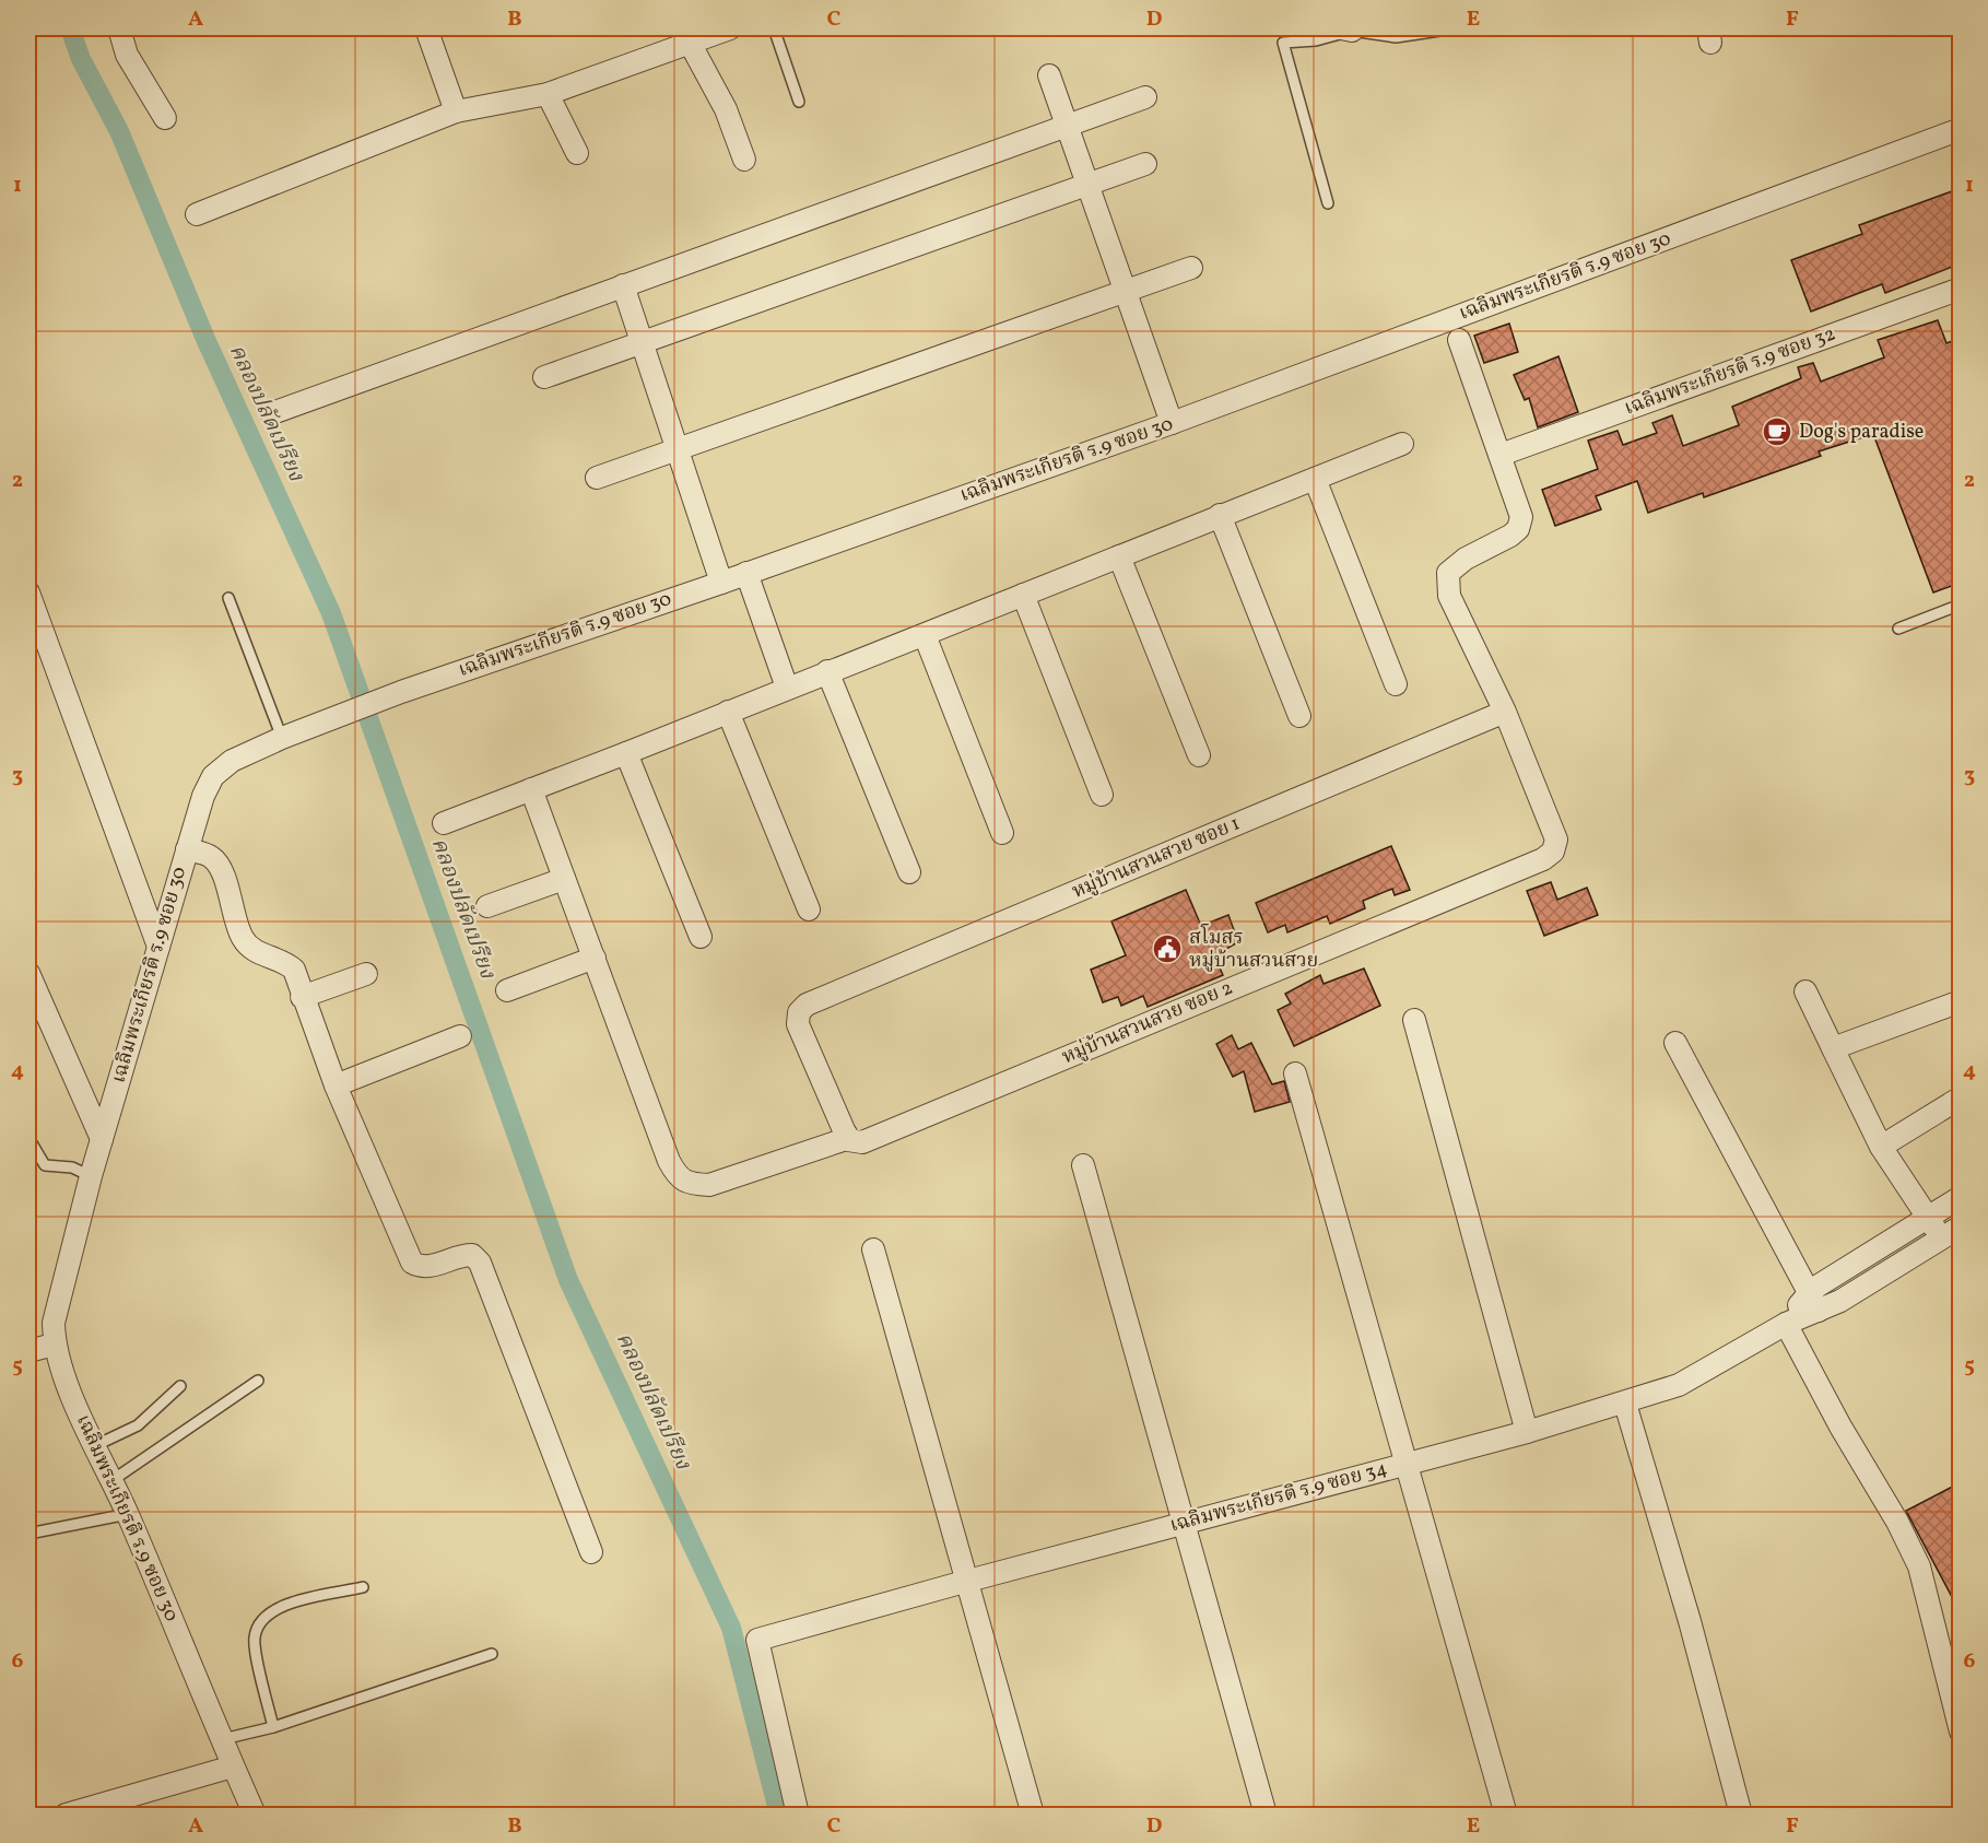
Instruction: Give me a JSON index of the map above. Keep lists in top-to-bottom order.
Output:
{
  "streets": {
    "street": [
      "เฉลิมพระเกียรติ ร.9 ซอย 30",
      "เฉลิมพระเกียรติ ร.9 ซอย 32",
      "หมู่บ้านสวนสวย ซอย 1",
      "หมู่บ้านสวนสวย ซอย 2",
      "เฉลิมพระเกียรติ ร.9 ซอย 34"
    ]
  },
  "crossings": [
    ["หมู่บ้านสวนสวย ซอย 1", "หมู่บ้านสวนสวย ซอย 2"]
  ],
  "water": ["คลองปลัดเปรียง"],
  "places": {
    "cafe": ["Dog's paradise"],
    "public building": ["สโมสร หมู่บ้านสวนสวย"]
  },
  "grid": {
    "columns": [
      "A",
      "B",
      "C",
      "D",
      "E",
      "F"
    ],
    "rows": [
      "1",
      "2",
      "3",
      "4",
      "5",
      "6"
    ]
  }
}
